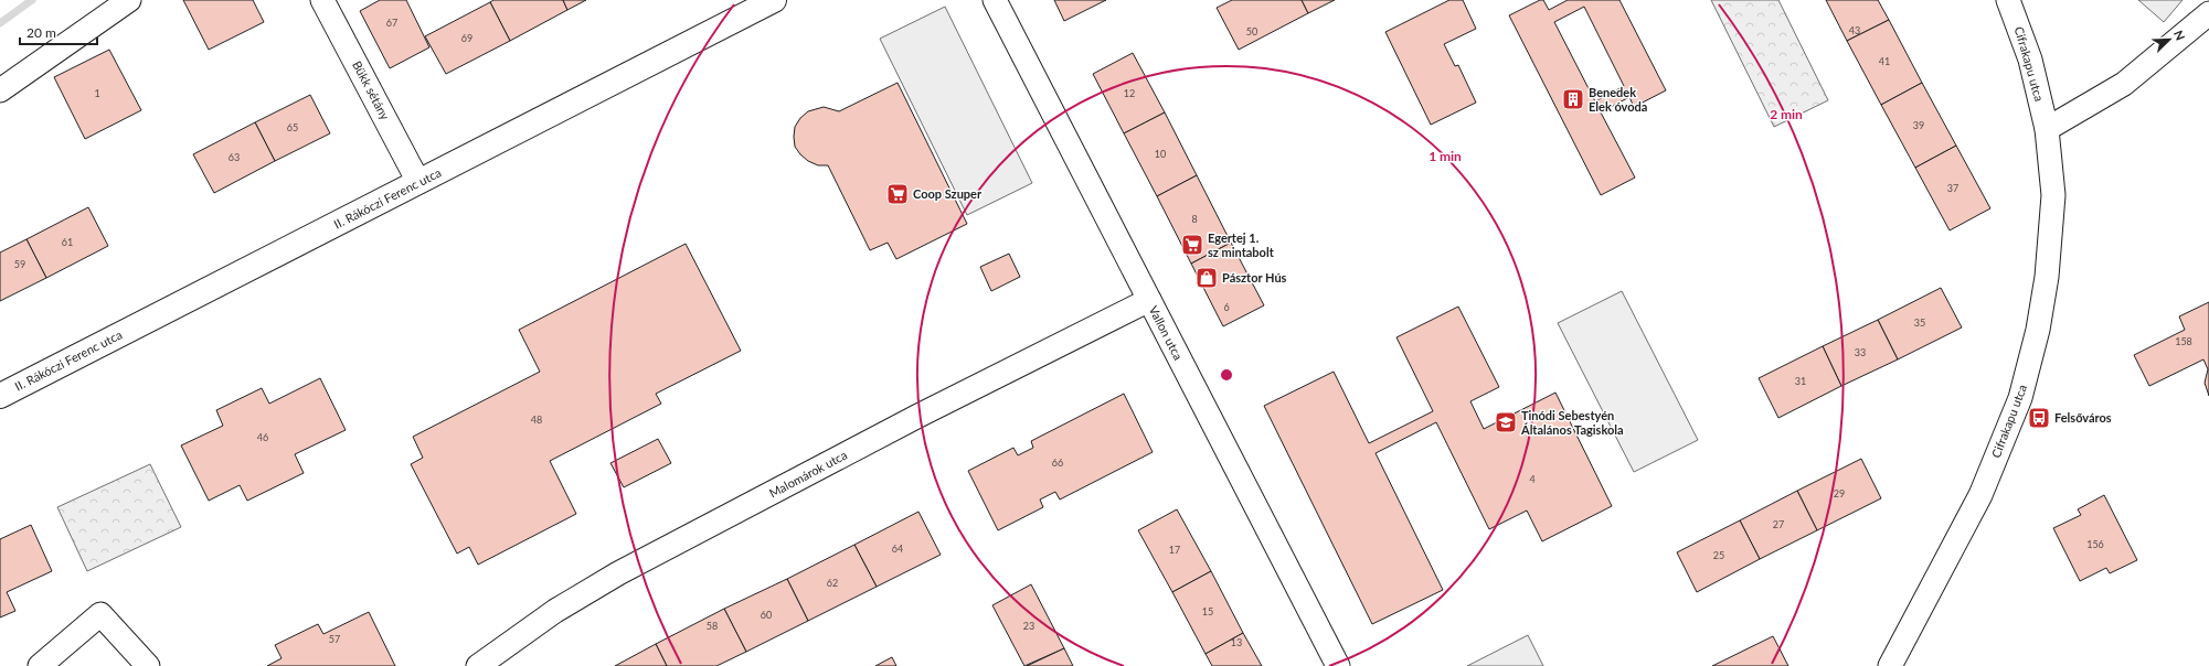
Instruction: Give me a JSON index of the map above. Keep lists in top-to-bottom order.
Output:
{
  "streets": {
    "main road": ["II. Rákóczi Ferenc utca"],
    "street": [
      "Cifrakapu utca",
      "Bükk sétány",
      "Vallon utca",
      "Malomárok utca"
    ]
  },
  "crossings": [
    ["Bükk sétány", "II. Rákóczi Ferenc utca"],
    ["Vallon utca", "Malomárok utca"]
  ],
  "places": {
    "building": ["Benedek Elek óvoda"],
    "supermarket": ["Coop Szuper", "Egertej 1. sz mintabolt"],
    "shop": ["Pásztor Hús"],
    "bus stop": ["Felsőváros"],
    "school or university": ["Tinódi Sebestyén Általános Tagiskola"]
  },
  "house_numbers": [
    "67",
    "43",
    "50",
    "69",
    "41",
    "1",
    "12",
    "39",
    "65",
    "10",
    "63",
    "37",
    "8",
    "61",
    "59",
    "6",
    "35",
    "158",
    "33",
    "31",
    "48",
    "46",
    "66",
    "4",
    "29",
    "27",
    "156",
    "64",
    "17",
    "25",
    "62",
    "15",
    "60",
    "58",
    "23",
    "57",
    "13"
  ],
  "scale_bar": "20 m",
  "north": "top right",
  "rings": ["2 min", "1 min"]
}
